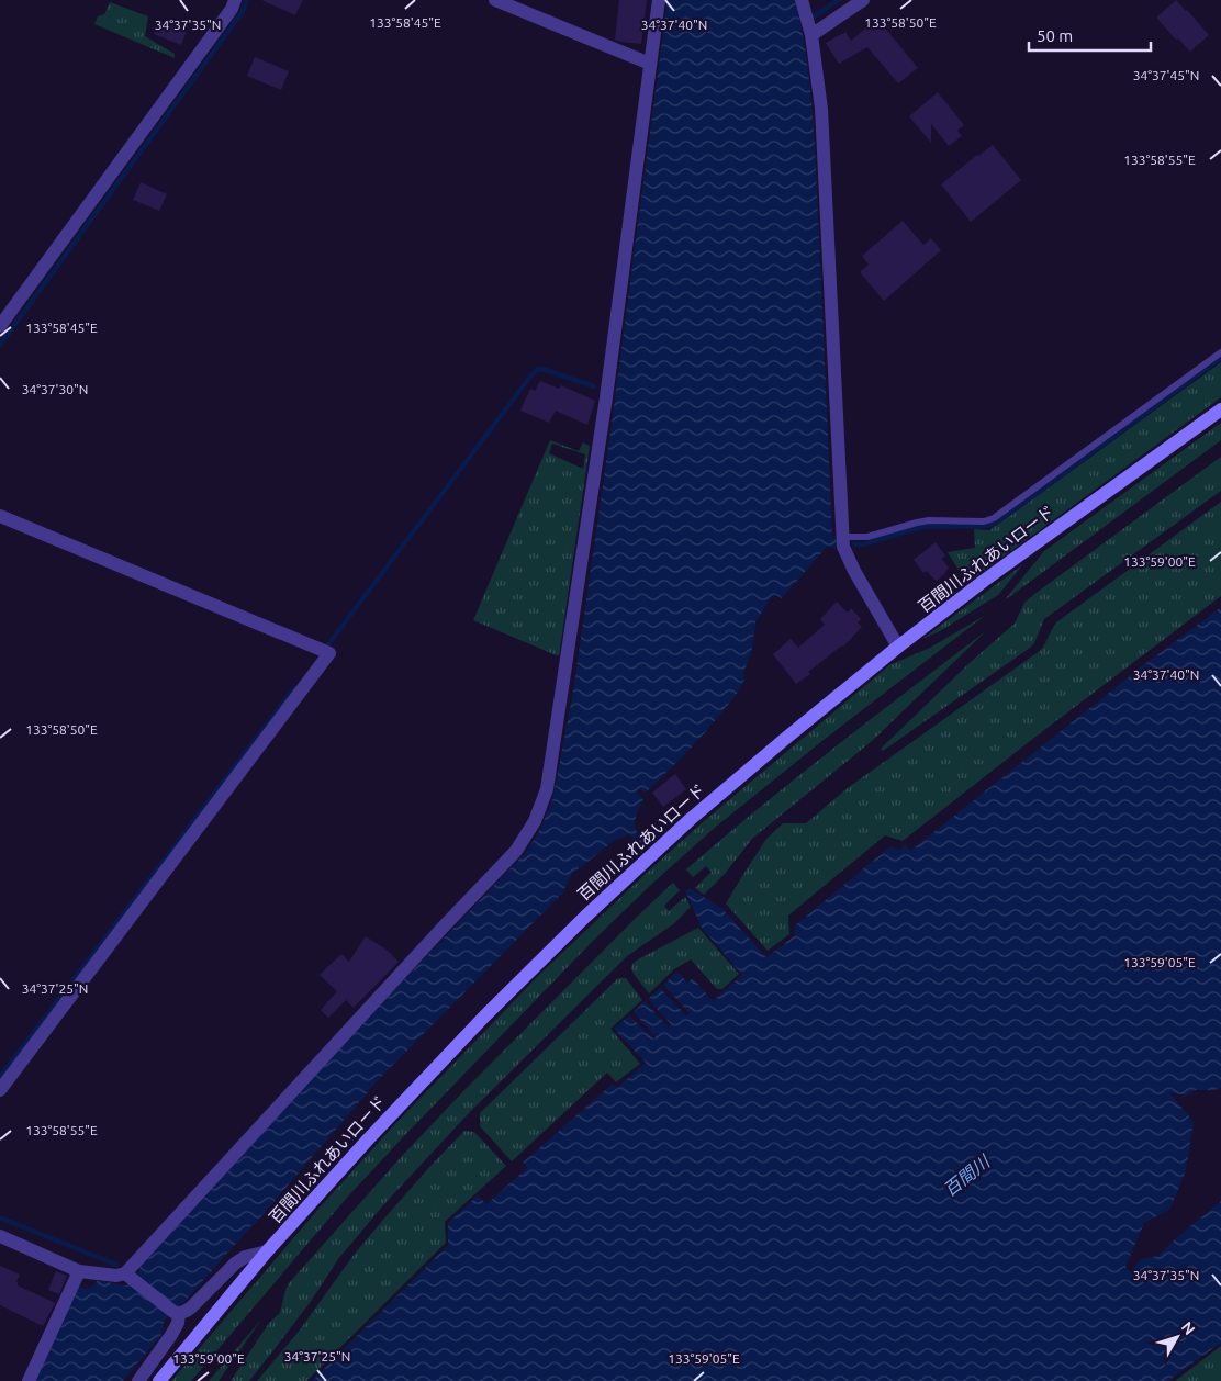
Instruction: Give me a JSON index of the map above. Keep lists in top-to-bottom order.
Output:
{
  "streets": {
    "street": ["百間川ふれあいロード"]
  },
  "water": ["百間川"],
  "scale_bar": "50 m",
  "north": "top right",
  "coordinates": [
    "133°58'45\"E",
    "133°58'50\"E",
    "34°37'35\"N",
    "34°37'40\"N",
    "34°37'45\"N",
    "133°58'55\"E",
    "34°37'30\"N",
    "133°59'00\"E",
    "133°59'05\"E",
    "34°37'25\"N"
  ]
}
